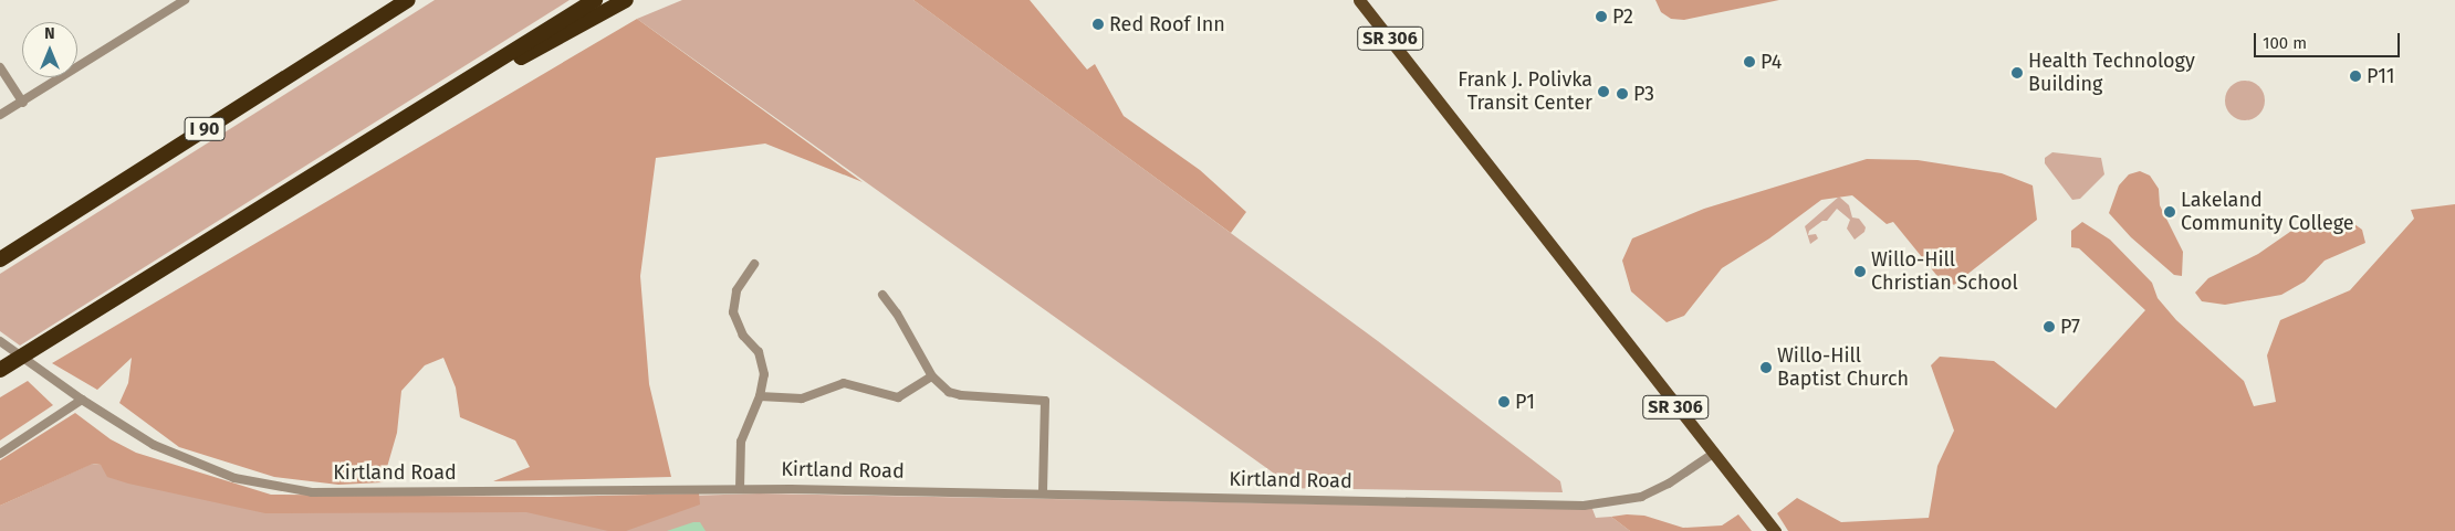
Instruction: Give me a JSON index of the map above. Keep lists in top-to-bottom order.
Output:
{
  "streets": {
    "highway": ["I 90"],
    "main road": ["SR 306"],
    "street": ["Kirtland Road"]
  },
  "crossings": [
    ["SR 306", "Kirtland Road"]
  ],
  "places": [
    "P2",
    "Red Roof Inn",
    "P4",
    "Health Technology Building",
    "P11",
    "Frank J. Polivka Transit Center",
    "P3",
    "Lakeland Community College",
    "Willo-Hill Christian School",
    "P7",
    "Willo-Hill Baptist Church",
    "P1"
  ],
  "scale_bar": "100 m",
  "north": "top"
}
